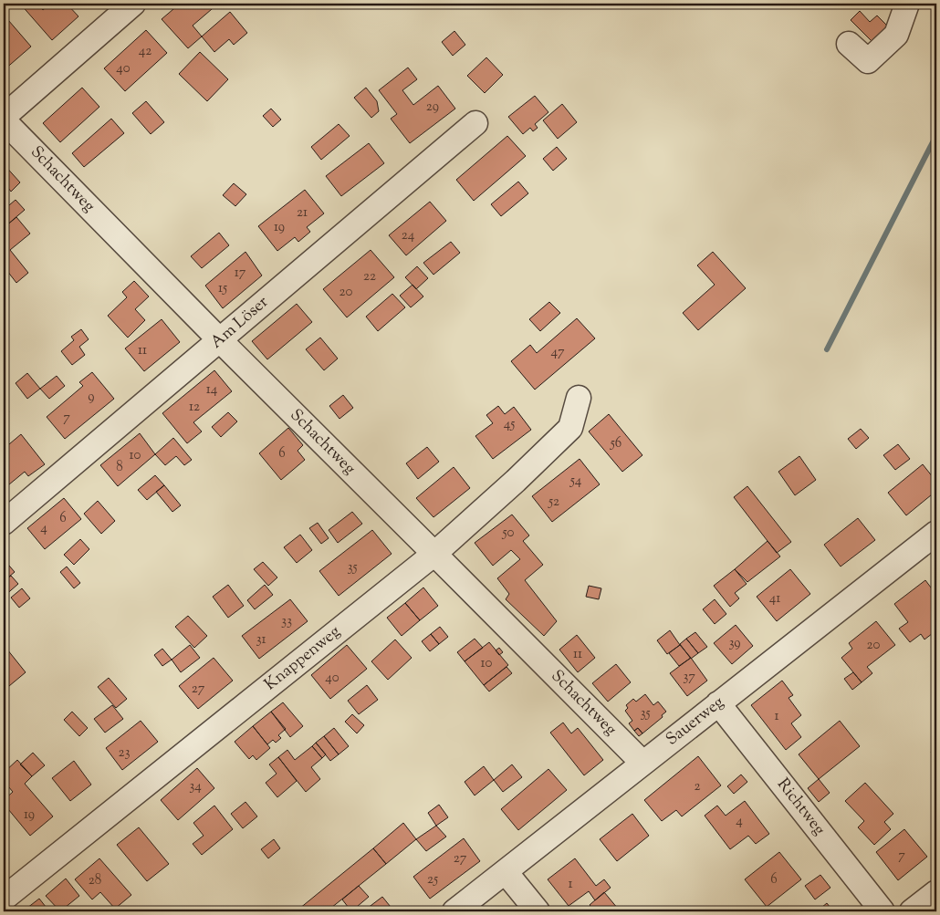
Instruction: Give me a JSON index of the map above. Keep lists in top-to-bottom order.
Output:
{
  "streets": {
    "street": [
      "Schachtweg",
      "Am Löser",
      "Knappenweg",
      "Sauerweg",
      "Richtweg"
    ]
  },
  "crossings": [
    ["Schachtweg", "Am Löser"],
    ["Schachtweg", "Knappenweg"],
    ["Schachtweg", "Sauerweg"],
    ["Sauerweg", "Richtweg"]
  ],
  "house_numbers": [
    "42",
    "40",
    "29",
    "21",
    "19",
    "24",
    "17",
    "22",
    "15",
    "20",
    "11",
    "47",
    "14",
    "9",
    "12",
    "7",
    "45",
    "56",
    "6",
    "10",
    "8",
    "54",
    "52",
    "6",
    "4",
    "50",
    "35",
    "41",
    "33",
    "31",
    "39",
    "20",
    "11",
    "10",
    "37",
    "40",
    "27",
    "35",
    "1",
    "23",
    "34",
    "2",
    "19",
    "4",
    "7",
    "27",
    "25",
    "6",
    "28",
    "1"
  ]
}
